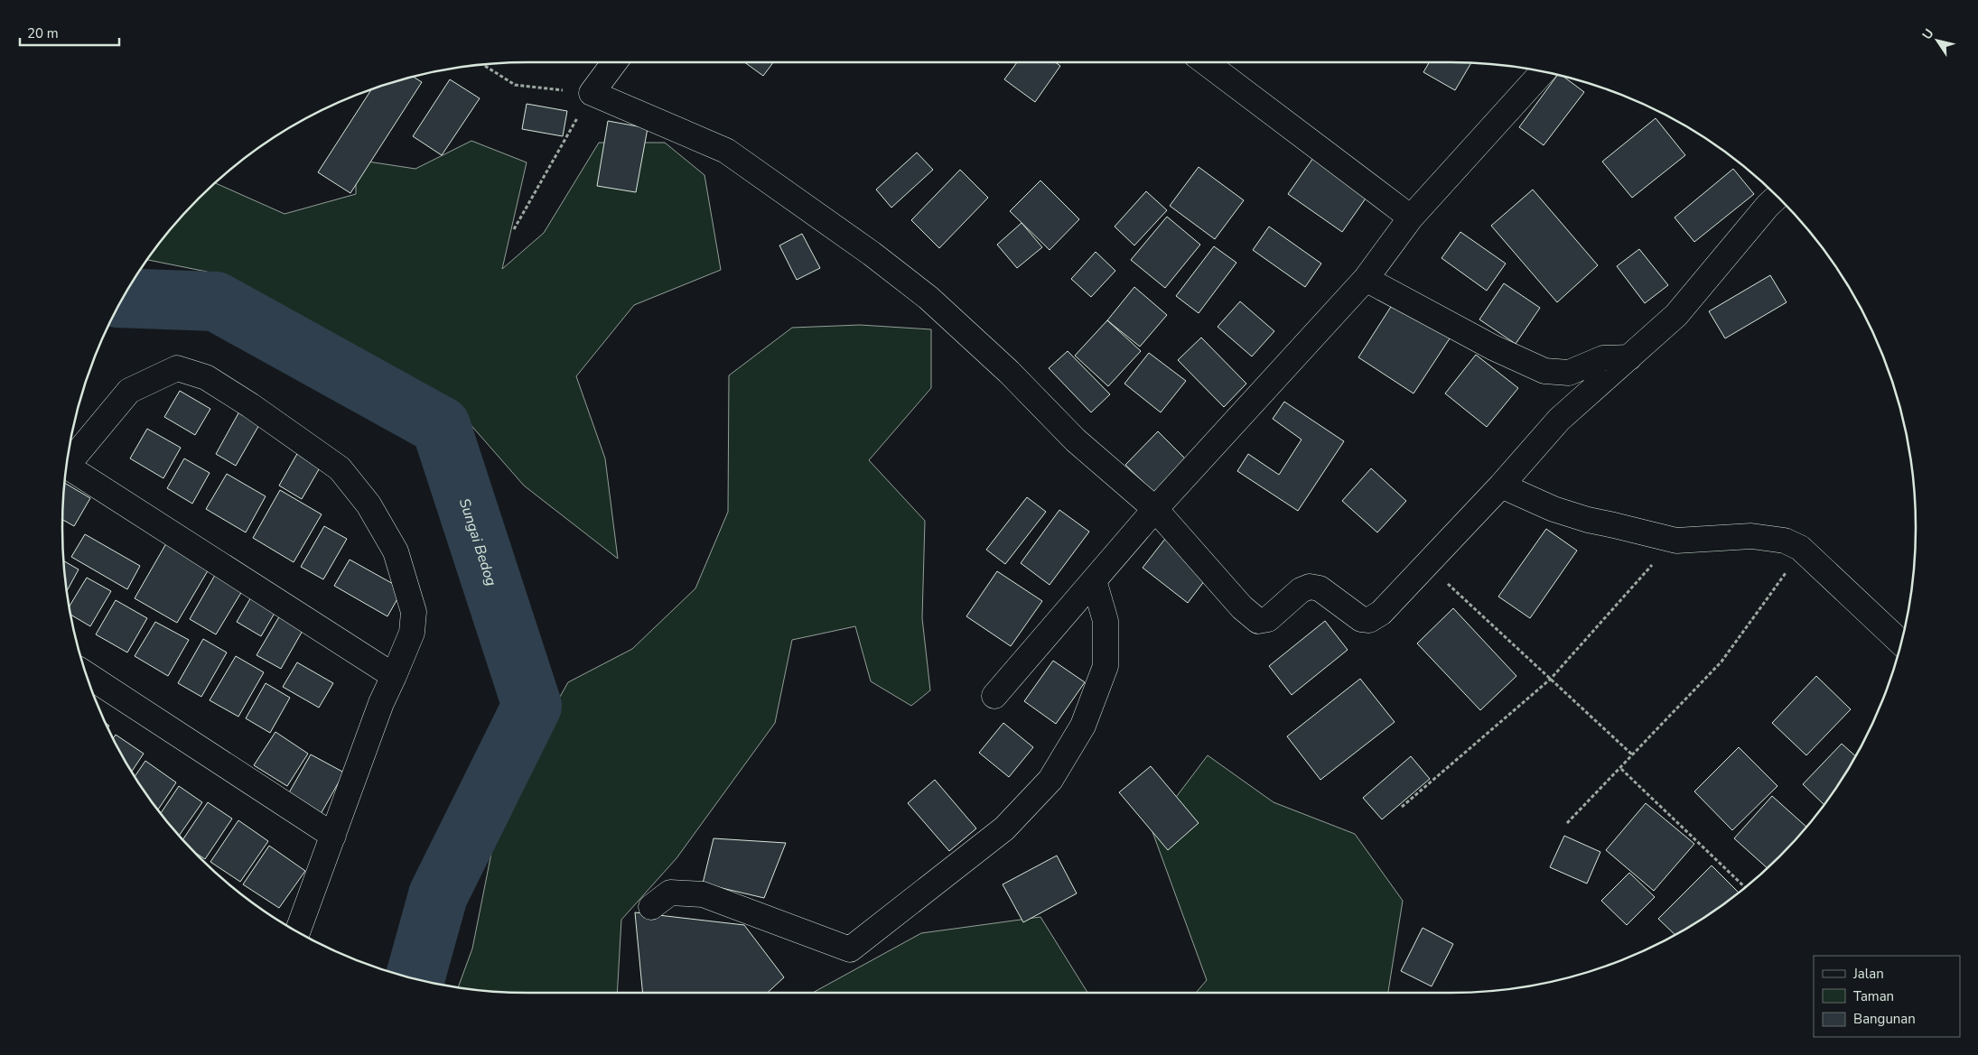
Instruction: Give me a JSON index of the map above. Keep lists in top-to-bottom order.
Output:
{
  "water": ["Sungai Bedog"],
  "legend": ["Jalan", "Taman", "Bangunan"],
  "scale_bar": "20 m",
  "north": "top left"
}
